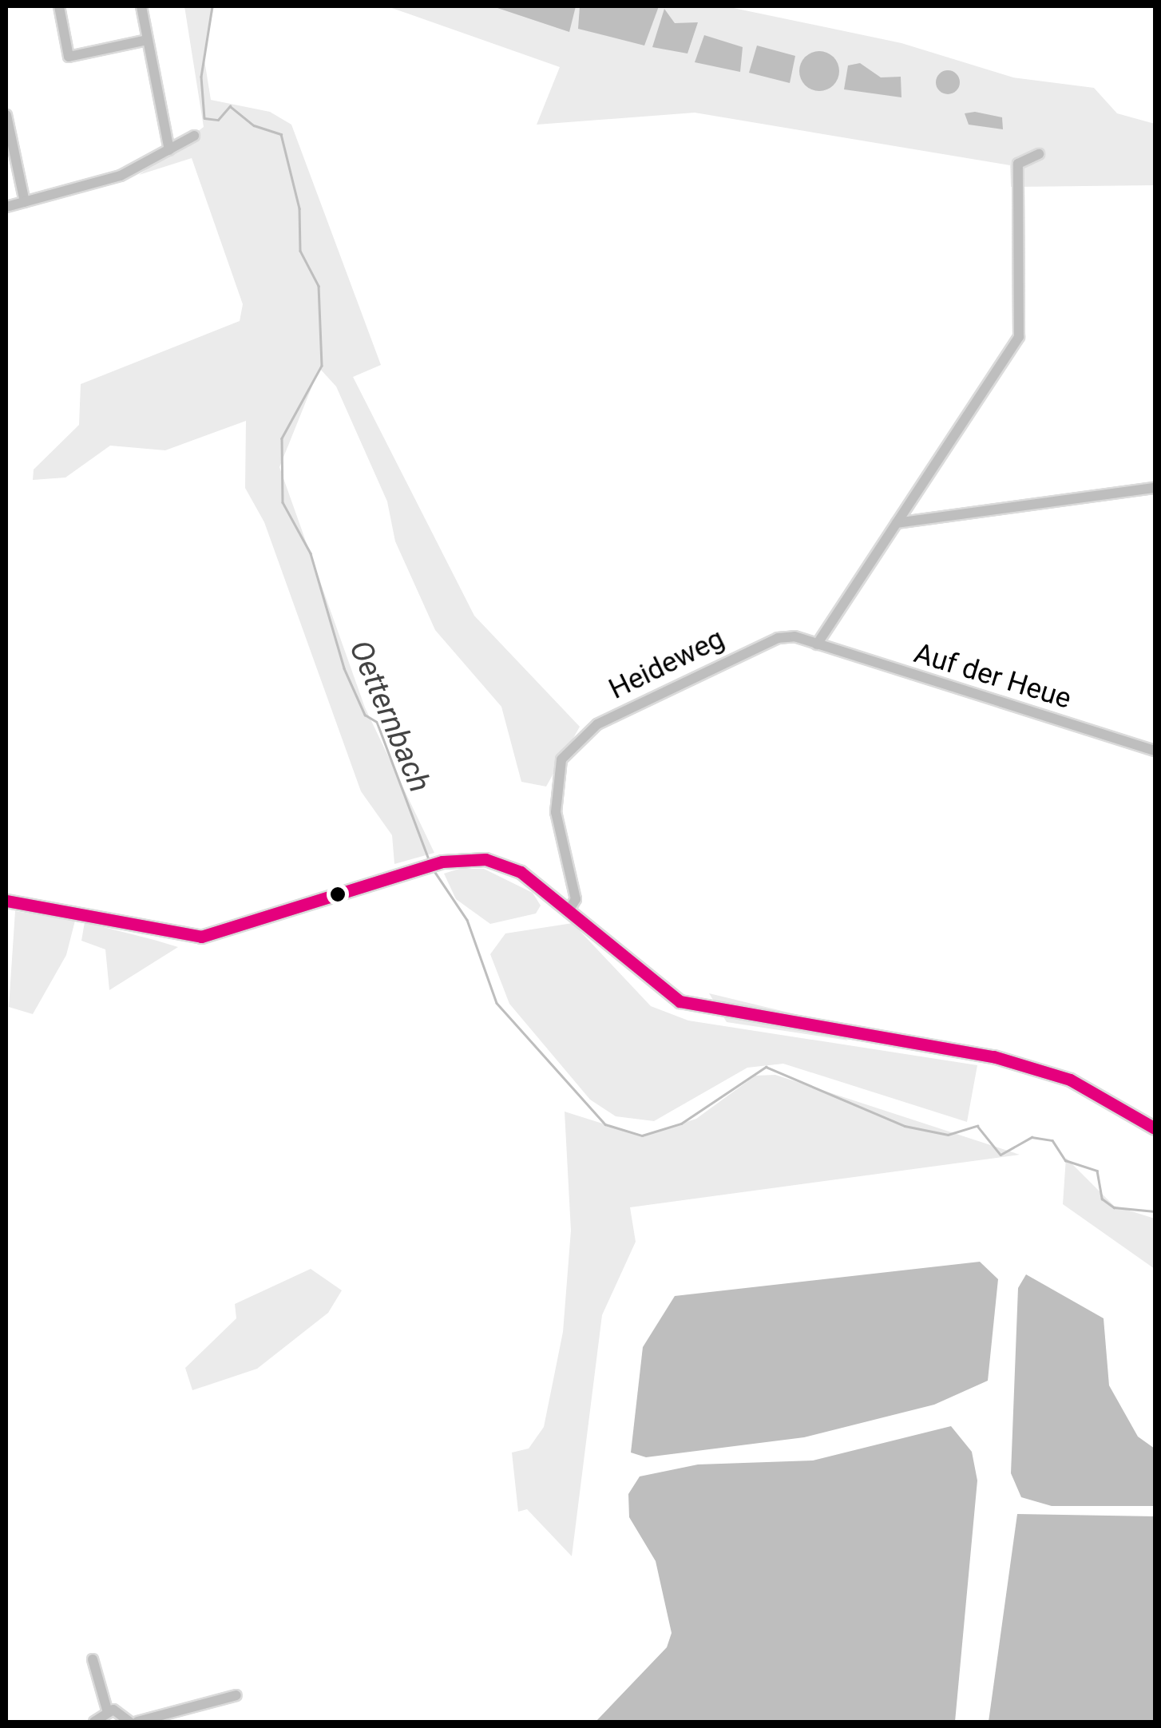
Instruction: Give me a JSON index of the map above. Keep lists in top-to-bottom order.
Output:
{
  "streets": {
    "street": ["Heideweg", "Auf der Heue"]
  },
  "crossings": [
    ["Heideweg", "Auf der Heue"]
  ],
  "water": ["Oetternbach"]
}
